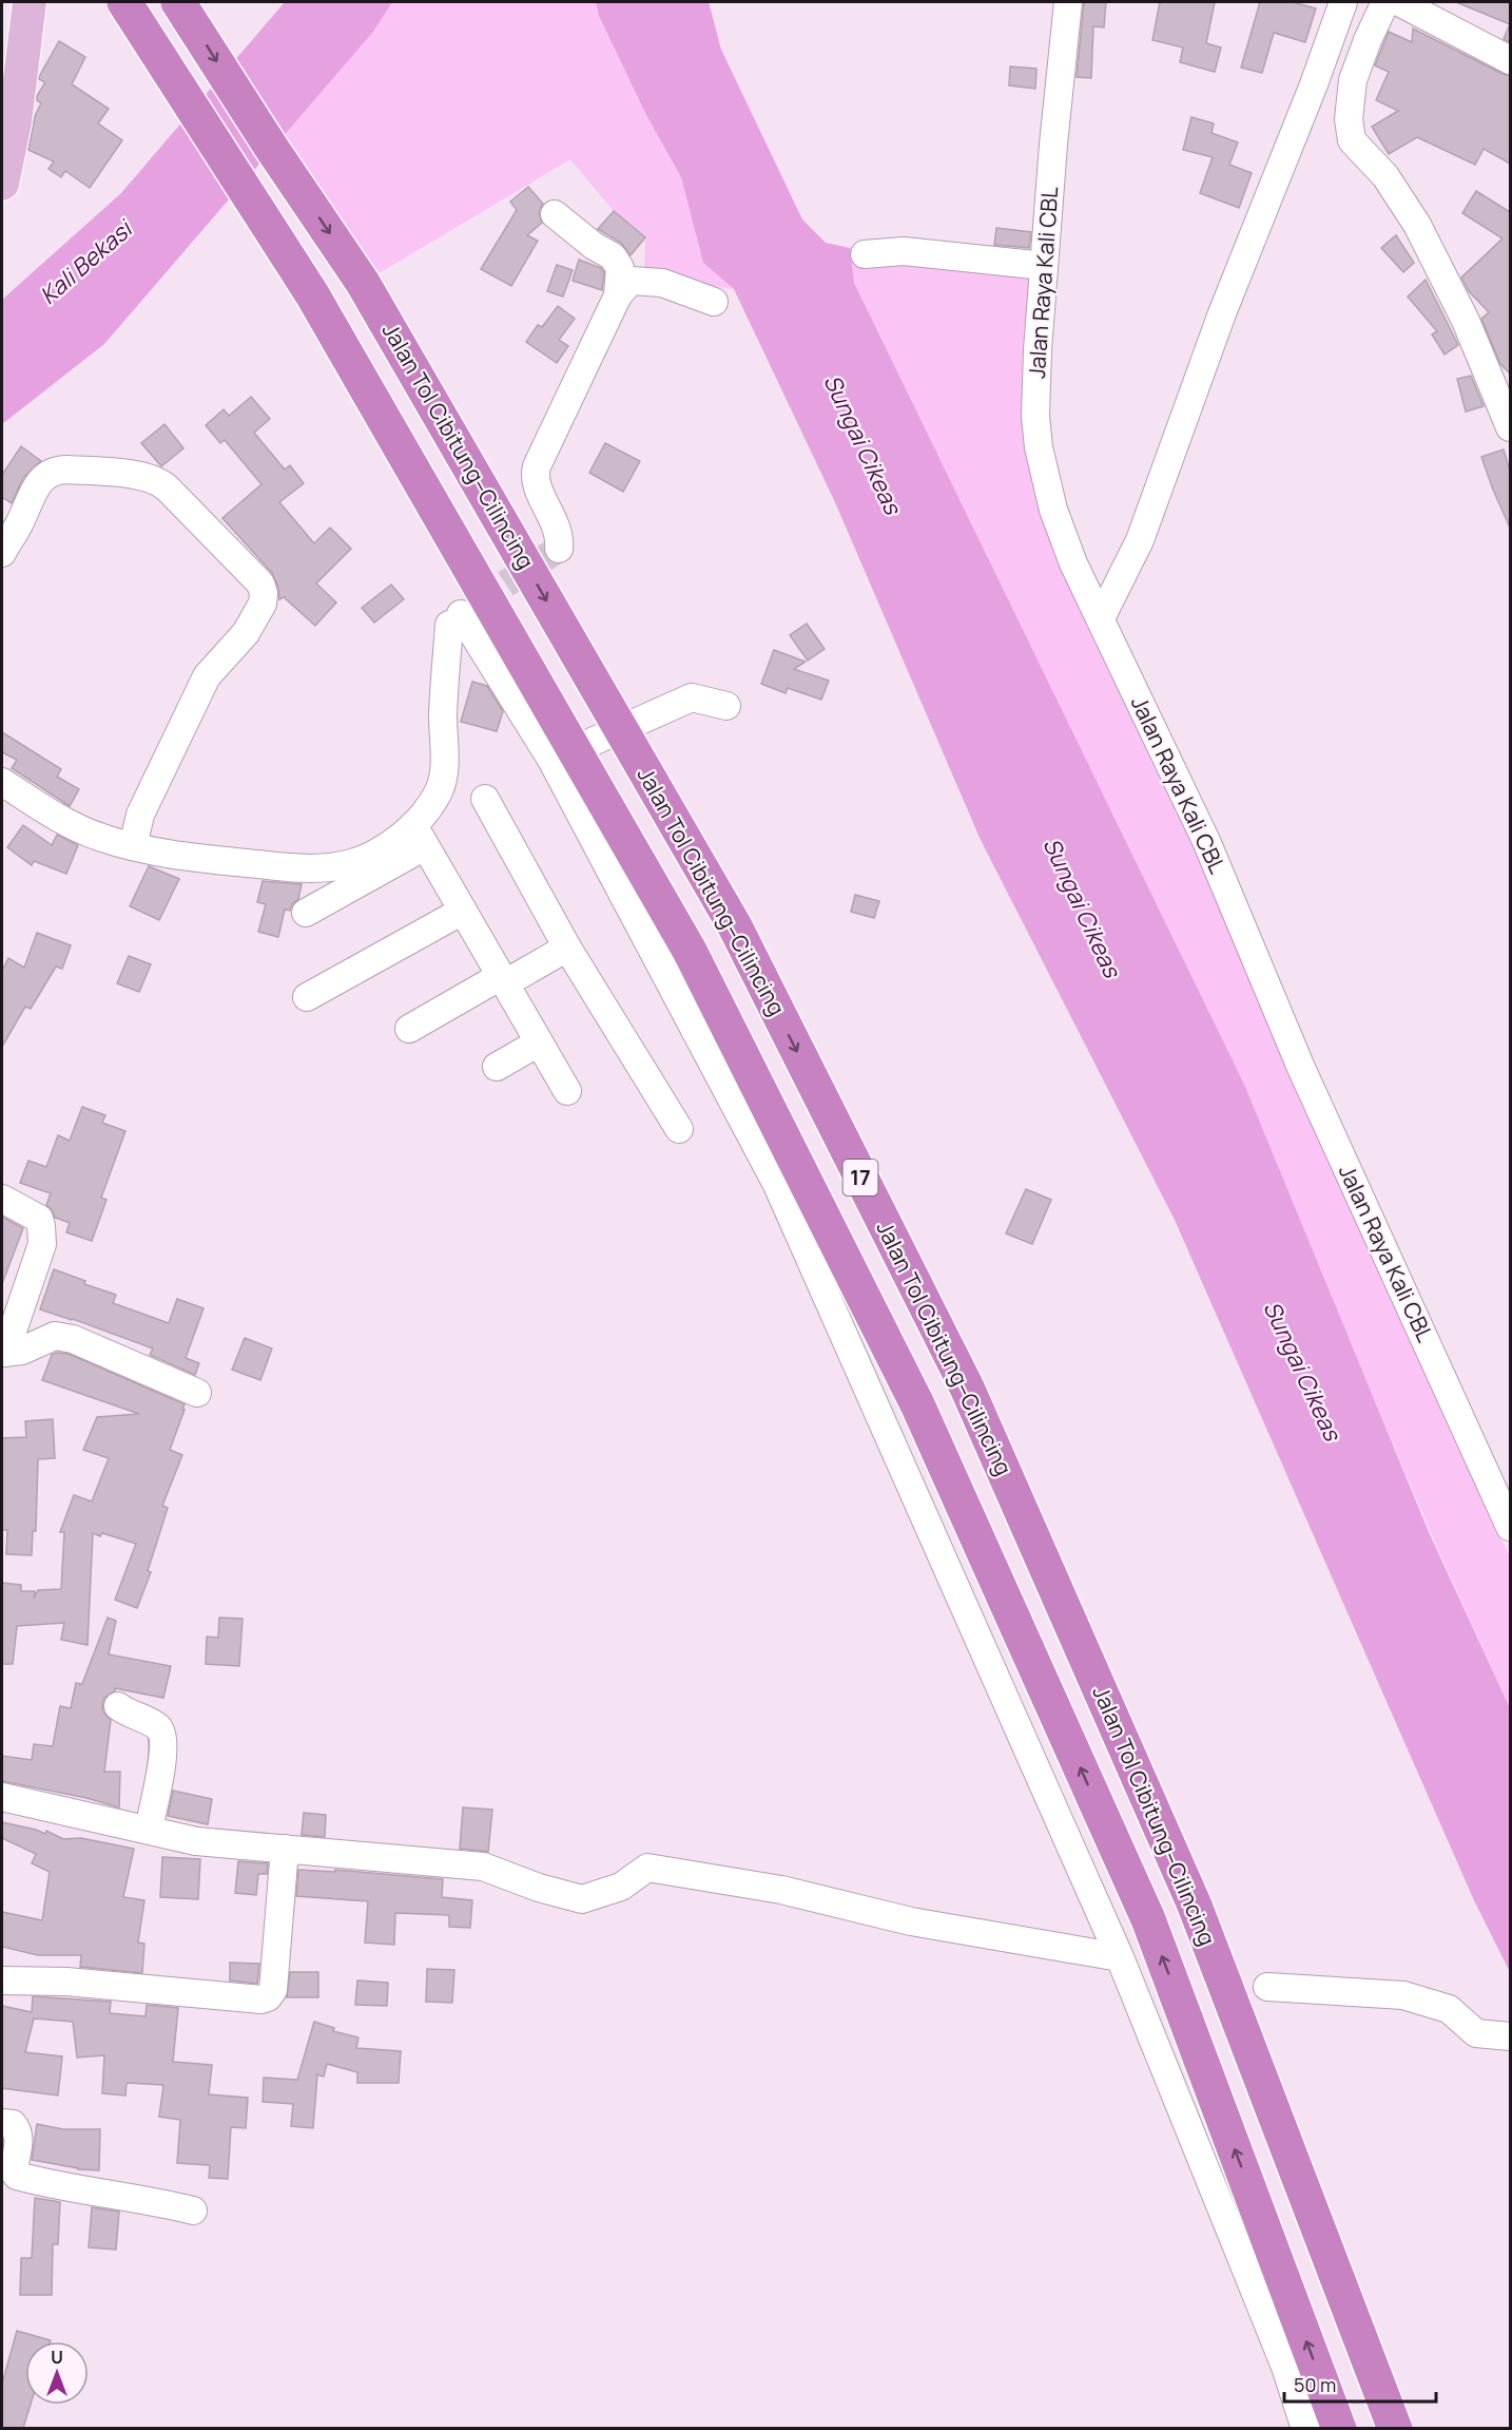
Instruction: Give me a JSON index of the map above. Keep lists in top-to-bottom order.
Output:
{
  "streets": {
    "highway": ["Jalan Tol Cibitung–Cilincing", "17"],
    "street": ["Jalan Raya Kali CBL"]
  },
  "water": ["Kali Bekasi", "Sungai Cikeas"],
  "scale_bar": "50 m",
  "north": "top"
}
